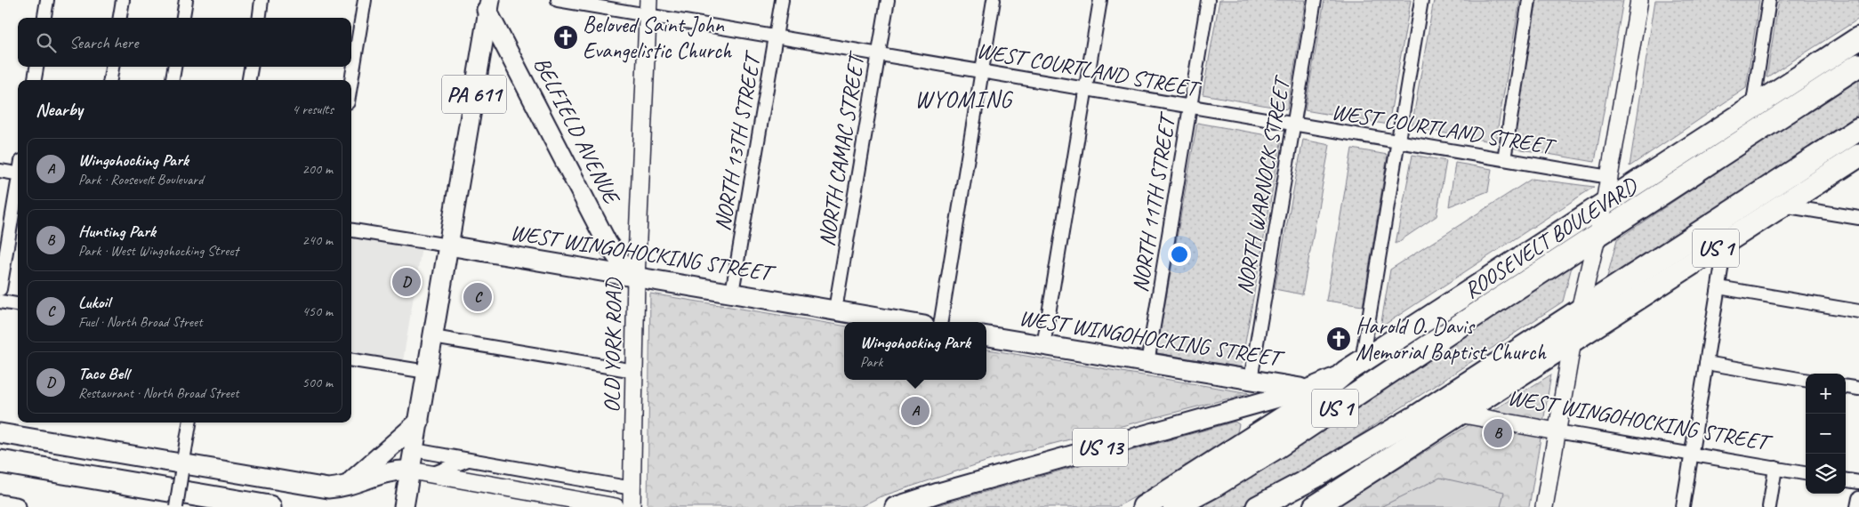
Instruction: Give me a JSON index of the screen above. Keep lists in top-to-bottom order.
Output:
{
  "streets": {
    "highway": ["ROOSEVELT BOULEVARD", "US 1"],
    "main road": [
      "PA 611",
      "BELFIELD AVENUE",
      "WEST WINGOHOCKING STREET",
      "US 13"
    ],
    "street": [
      "WEST COURTLAND STREET",
      "NORTH 13TH STREET",
      "NORTH CAMAC STREET",
      "NORTH WARNOCK STREET",
      "NORTH 11TH STREET",
      "OLD YORK ROAD"
    ]
  },
  "crossings": [
    ["WEST COURTLAND STREET", "NORTH 13TH STREET"],
    ["WEST COURTLAND STREET", "NORTH CAMAC STREET"],
    ["WEST COURTLAND STREET", "NORTH WARNOCK STREET"],
    ["WEST COURTLAND STREET", "NORTH 11TH STREET"],
    ["WEST COURTLAND STREET", "OLD YORK ROAD"],
    ["PA 611", "BELFIELD AVENUE"],
    ["PA 611", "WEST WINGOHOCKING STREET"],
    ["BELFIELD AVENUE", "WEST WINGOHOCKING STREET"],
    ["BELFIELD AVENUE", "OLD YORK ROAD"],
    ["NORTH 13TH STREET", "WEST WINGOHOCKING STREET"],
    ["NORTH CAMAC STREET", "WEST WINGOHOCKING STREET"],
    ["NORTH WARNOCK STREET", "WEST WINGOHOCKING STREET"],
    ["NORTH 11TH STREET", "WEST WINGOHOCKING STREET"],
    ["ROOSEVELT BOULEVARD", "US 1"],
    ["ROOSEVELT BOULEVARD", "WEST WINGOHOCKING STREET"],
    ["US 1", "WEST WINGOHOCKING STREET"],
    ["WEST WINGOHOCKING STREET", "OLD YORK ROAD"]
  ],
  "districts": ["WYOMING"],
  "places": {
    "church": ["Beloved Saint John Evangelistic Church", "Harold O. Davis Memorial Baptist Church"]
  },
  "page": {
    "search": "Search here",
    "heading": ["Nearby", "4 results"],
    "list": [
      {
        "mark": "A",
        "name": "Wingohocking Park",
        "note": "Park · Roosevelt Boulevard",
        "value": "200 m"
      },
      {
        "mark": "B",
        "name": "Hunting Park",
        "note": "Park · West Wingohocking Street",
        "value": "240 m"
      },
      {
        "mark": "C",
        "name": "Lukoil",
        "note": "Fuel · North Broad Street",
        "value": "450 m"
      },
      {
        "mark": "D",
        "name": "Taco Bell",
        "note": "Restaurant · North Broad Street",
        "value": "500 m"
      }
    ],
    "pins": [
      "D",
      "C",
      "A",
      "B"
    ],
    "popup": ["Wingohocking Park", "Park"],
    "map_buttons": ["+", "−"]
  }
}
